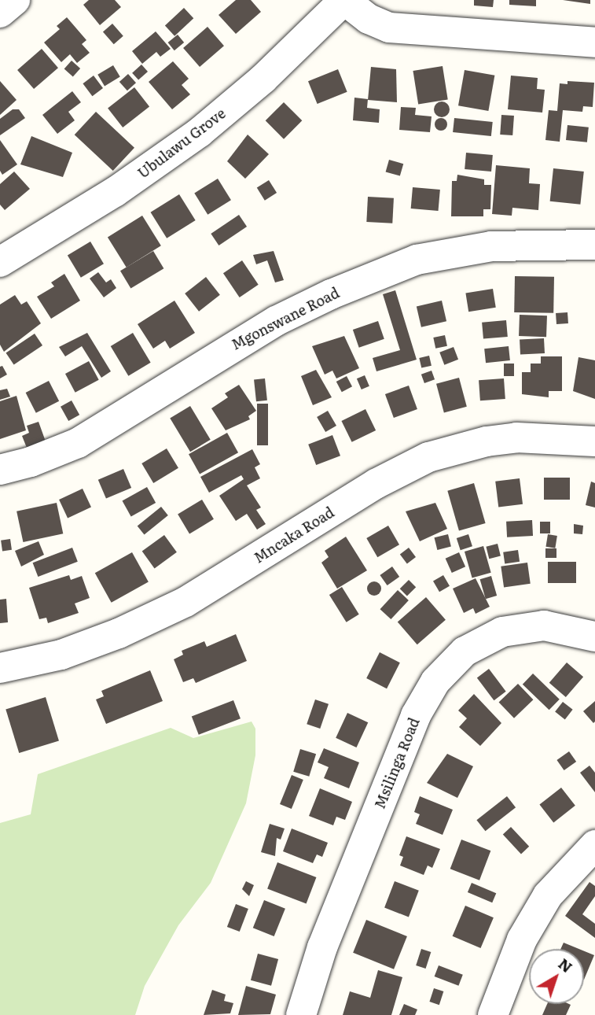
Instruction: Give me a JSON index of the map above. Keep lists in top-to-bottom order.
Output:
{
  "streets": {
    "street": [
      "Ubulawu Grove",
      "Mgonswane Road",
      "Mncaka Road",
      "Msilinga Road"
    ]
  },
  "north": "top right"
}
